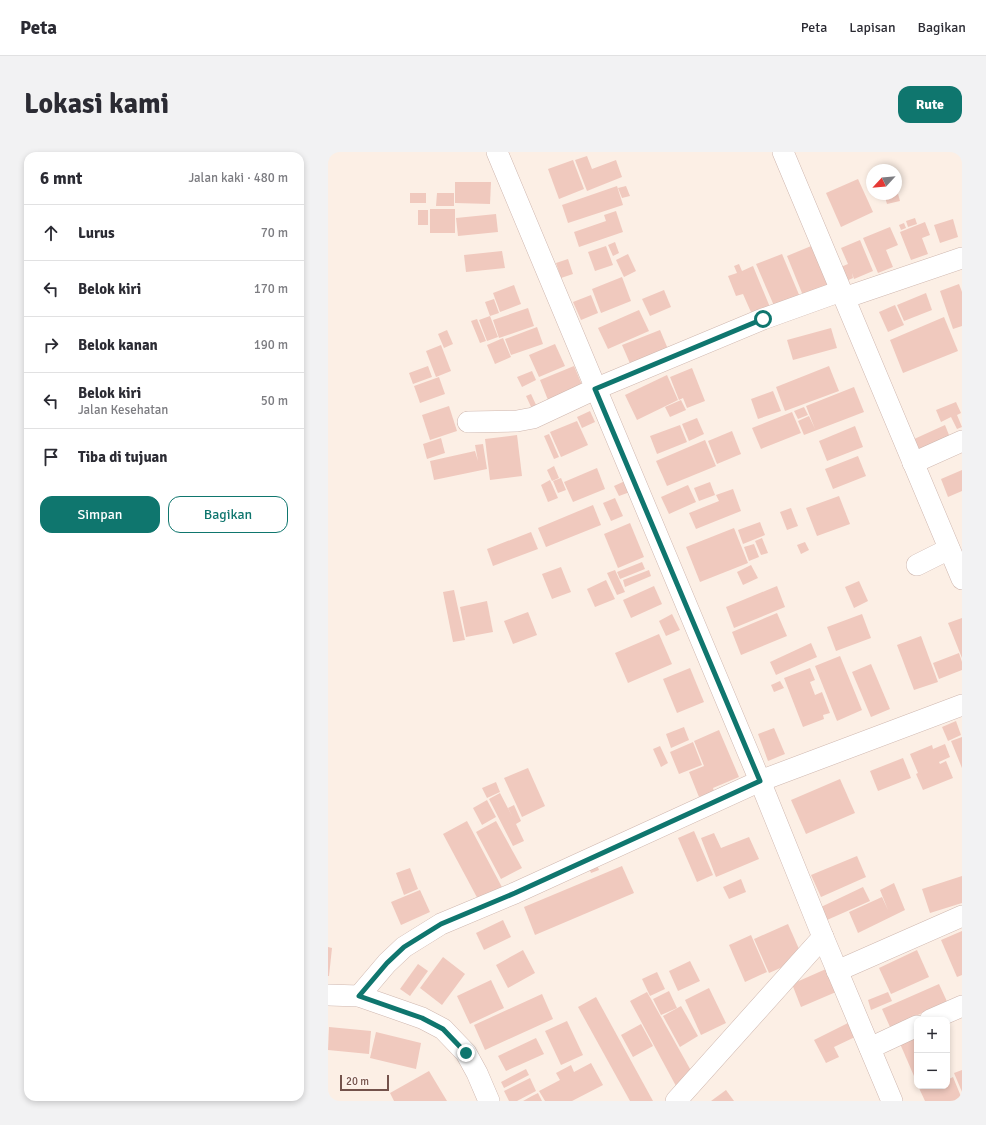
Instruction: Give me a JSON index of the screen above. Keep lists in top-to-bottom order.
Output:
{
  "scale_bar": "20 m",
  "north": "bottom left",
  "page": {
    "header": "Peta",
    "nav": ["Peta", "Lapisan", "Bagikan"],
    "buttons": [
      "Rute",
      ["Simpan", "Bagikan"]
    ],
    "title": "Lokasi kami",
    "heading": ["6 mnt", "Jalan kaki · 480 m"],
    "list": [
      ["Lurus", "70 m"],
      ["Belok kiri", "170 m"],
      ["Belok kanan", "190 m"],
      ["Belok kiri", "Jalan Kesehatan", "50 m"],
      "Tiba di tujuan"
    ],
    "map_buttons": ["+", "−"],
    "scale": "20 m"
  }
}
